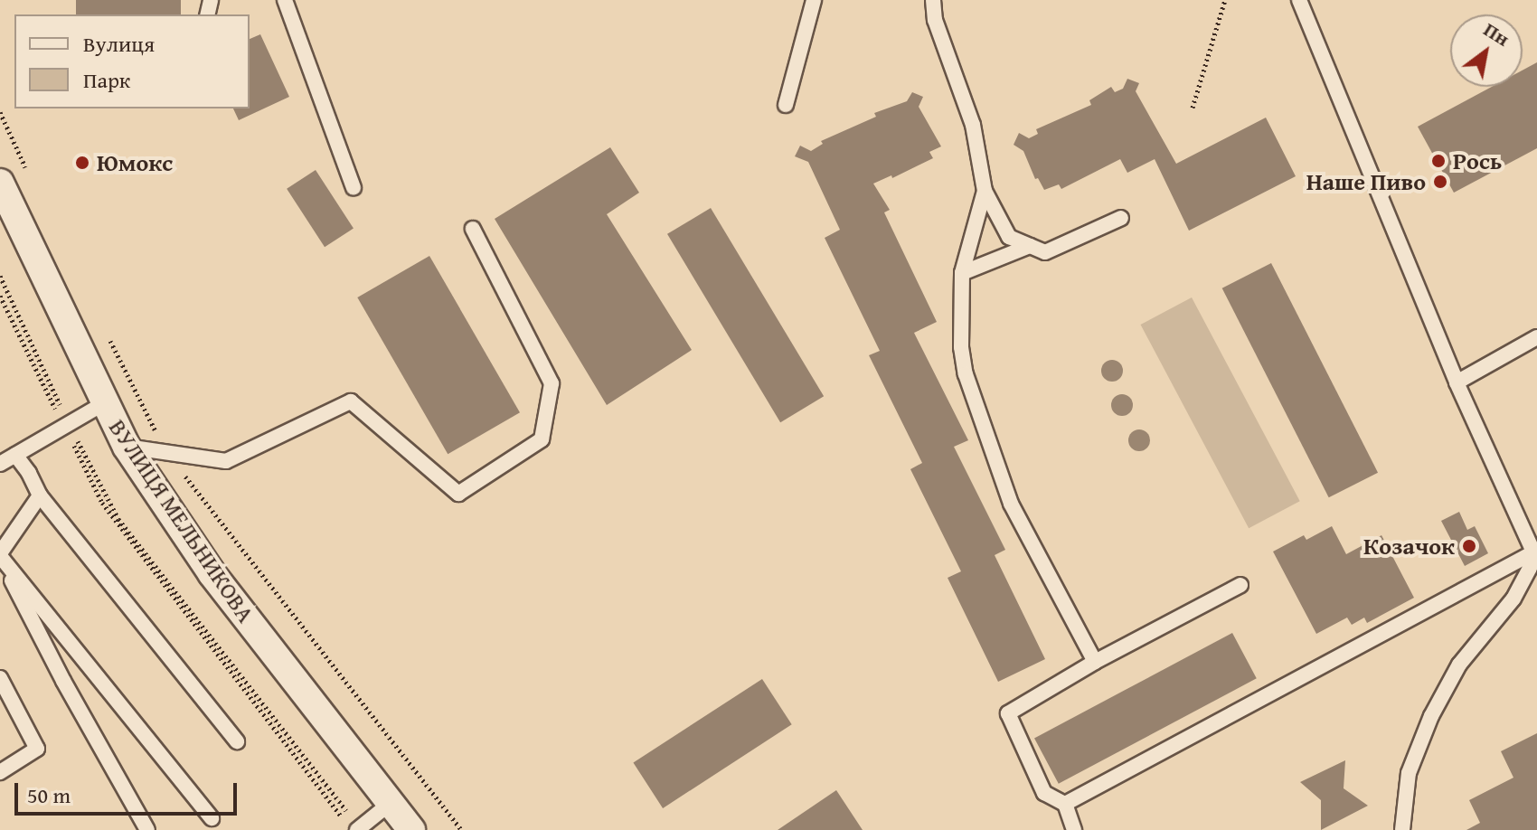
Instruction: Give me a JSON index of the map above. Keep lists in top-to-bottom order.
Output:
{
  "streets": {
    "street": ["ВУЛИЦЯ МЕЛЬНИКОВА"]
  },
  "places": [
    "Рось",
    "Юмокс",
    "Наше Пиво",
    "Козачок"
  ],
  "legend": ["Вулиця", "Парк"],
  "scale_bar": "50 m",
  "north": "top right"
}
